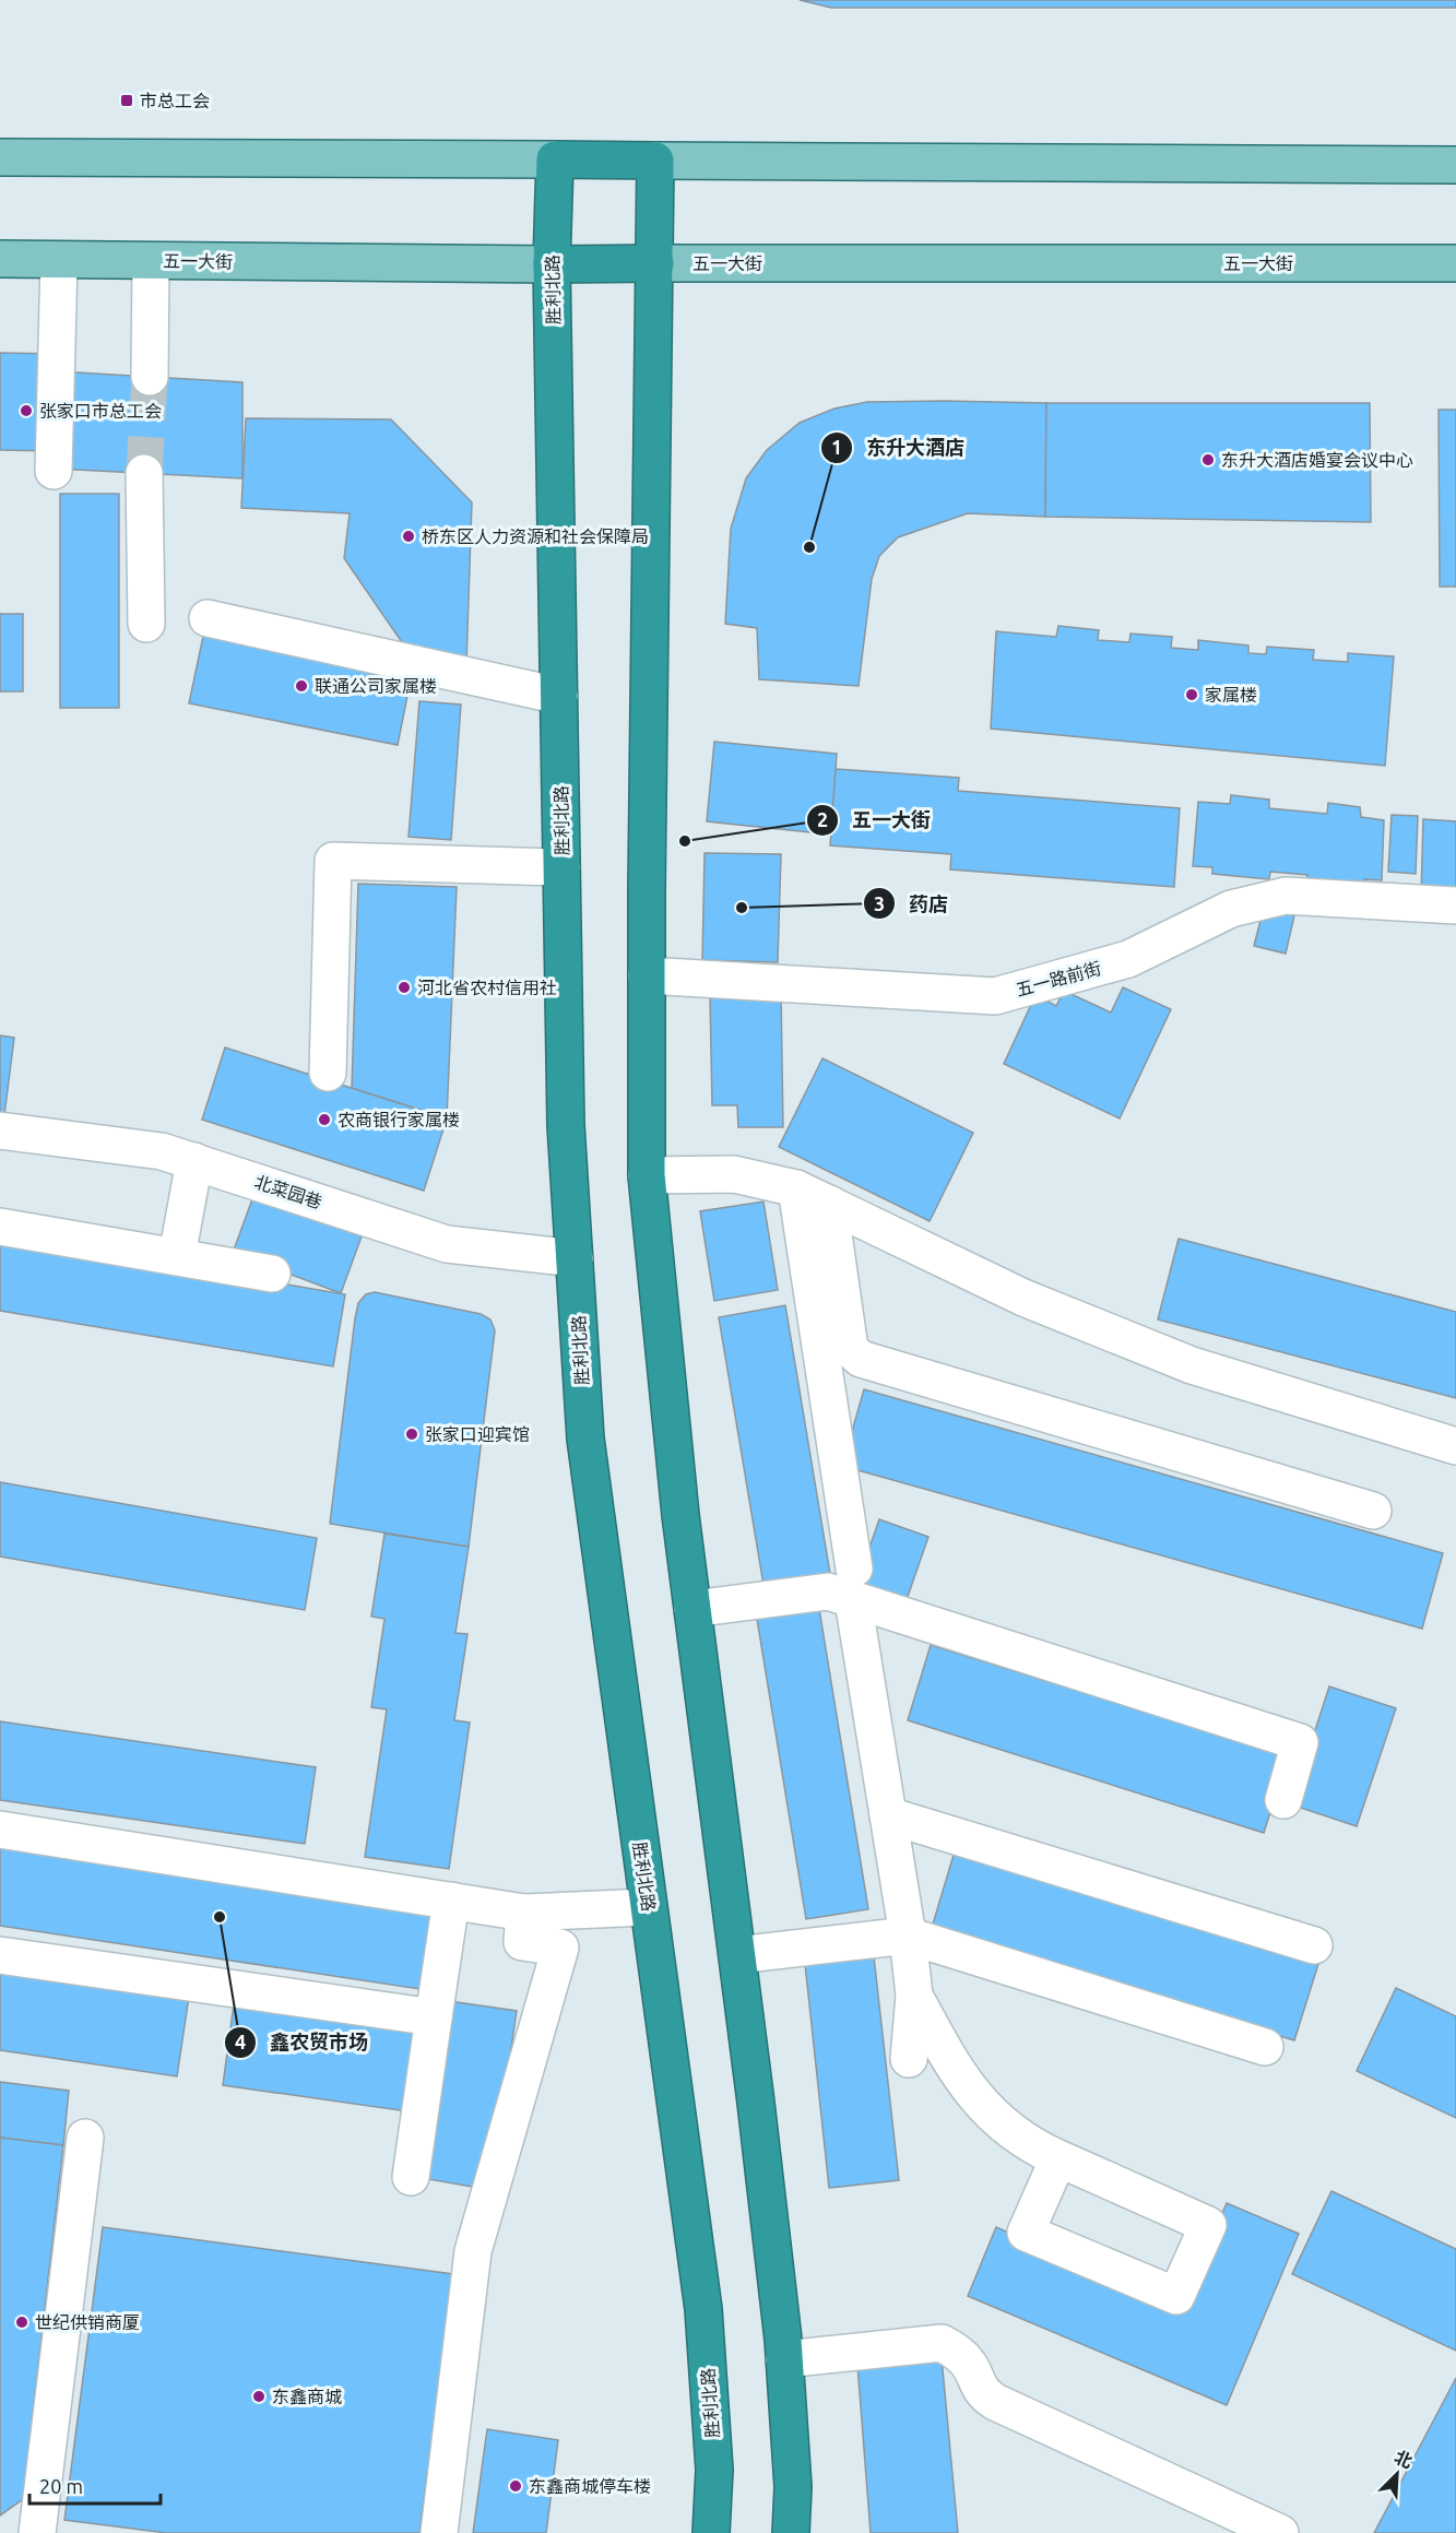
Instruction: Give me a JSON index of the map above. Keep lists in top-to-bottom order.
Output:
{
  "streets": {
    "highway": ["五一大街", "胜利北路"],
    "street": ["五一路前街", "北菜园巷"]
  },
  "crossings": [
    ["五一大街", "胜利北路"],
    ["胜利北路", "北菜园巷"]
  ],
  "places": {
    "transit": ["市总工会"],
    "other": [
      "张家口市总工会",
      "东升大酒店婚宴会议中心",
      "桥东区人力资源和社会保障局",
      "东升大酒店",
      "联通公司家属楼",
      "家属楼",
      "五一大街",
      "药店",
      "河北省农村信用社",
      "农商银行家属楼",
      "张家口迎宾馆",
      "鑫农贸市场",
      "世纪供销商厦",
      "东鑫商城",
      "东鑫商城停车楼"
    ]
  },
  "scale_bar": "20 m",
  "north": "top right"
}
